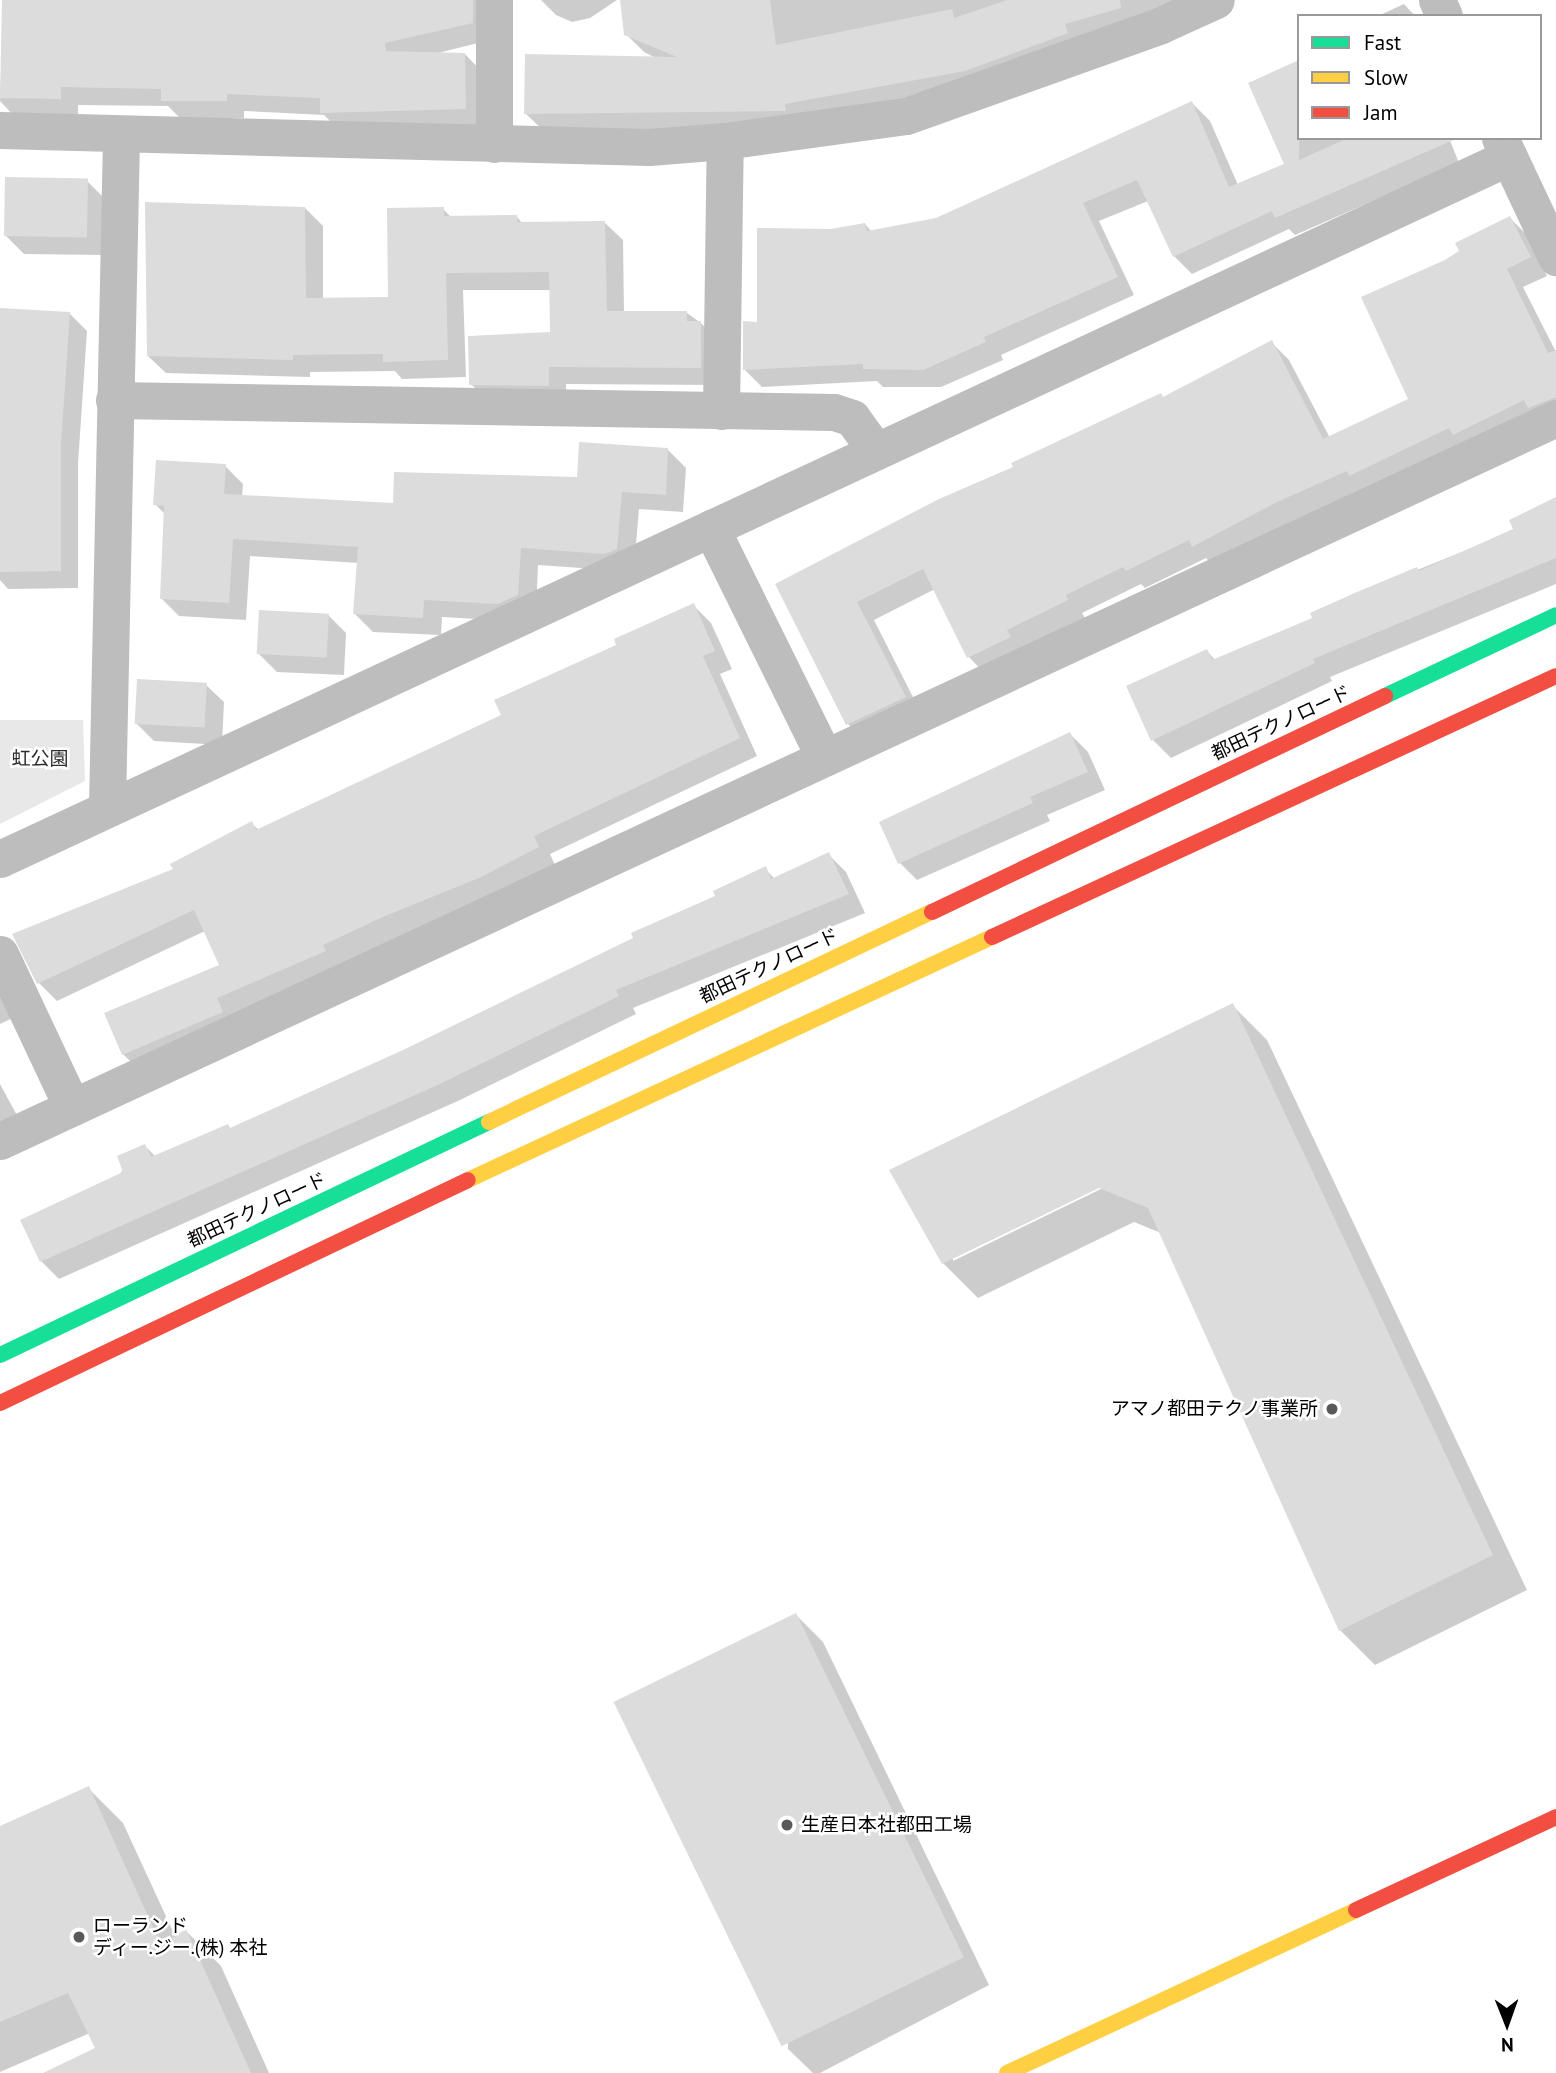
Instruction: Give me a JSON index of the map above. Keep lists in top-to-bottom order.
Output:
{
  "streets": {
    "street": ["都田テクノロード"]
  },
  "parks": ["虹公園"],
  "places": ["アマノ都田テクノ事業所", "生産日本社都田工場", "ローランド ディー.ジー.(株) 本社"],
  "legend": ["Fast", "Slow", "Jam"],
  "north": "bottom"
}
